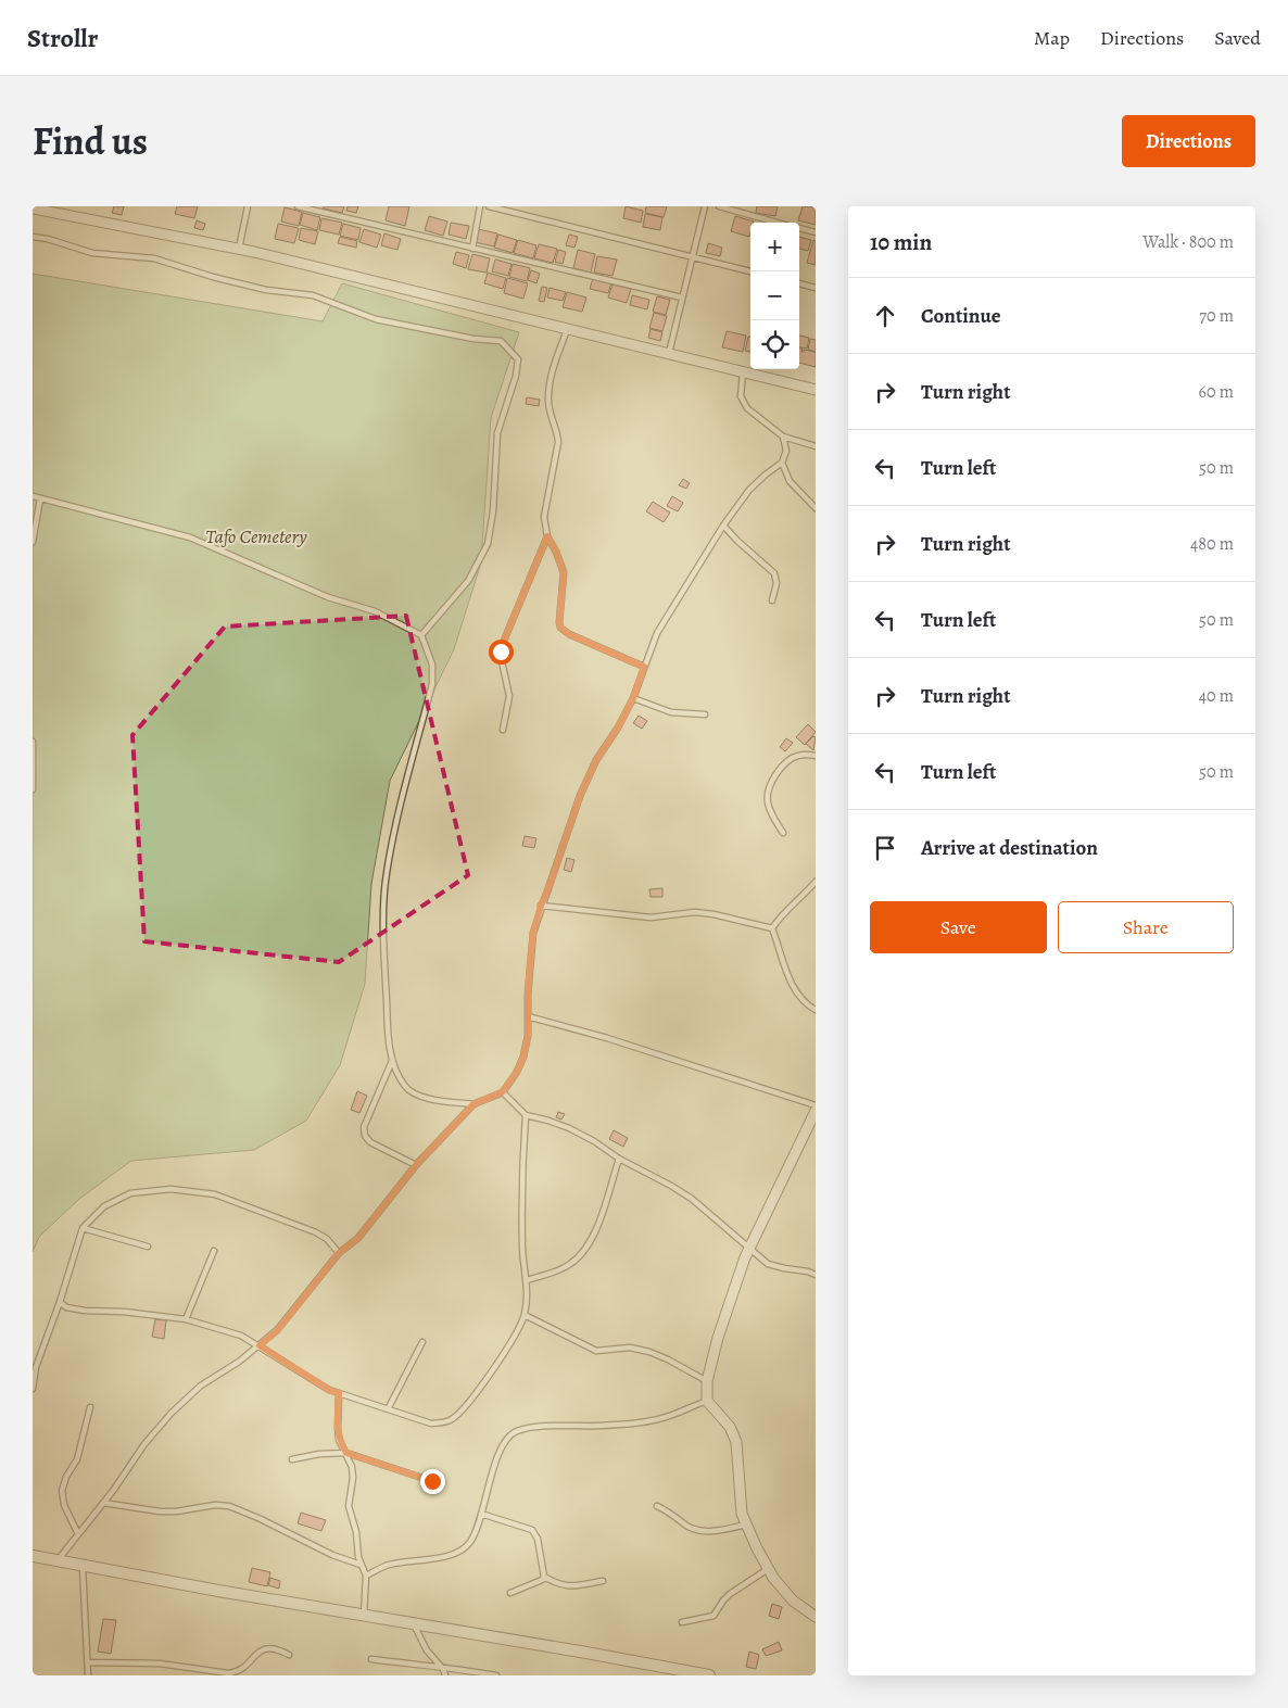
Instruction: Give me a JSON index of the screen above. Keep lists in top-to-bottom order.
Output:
{
  "parks": ["Tafo Cemetery"],
  "page": {
    "header": "Strollr",
    "nav": ["Map", "Directions", "Saved"],
    "title": "Find us",
    "buttons": [
      "Directions",
      ["Save", "Share"]
    ],
    "heading": ["10 min", "Walk · 800 m"],
    "map_buttons": ["+", "−"],
    "list": [
      ["Continue", "70 m"],
      ["Turn right", "60 m"],
      ["Turn left", "50 m"],
      ["Turn right", "480 m"],
      ["Turn left", "50 m"],
      ["Turn right", "40 m"],
      ["Turn left", "50 m"],
      "Arrive at destination"
    ]
  }
}
